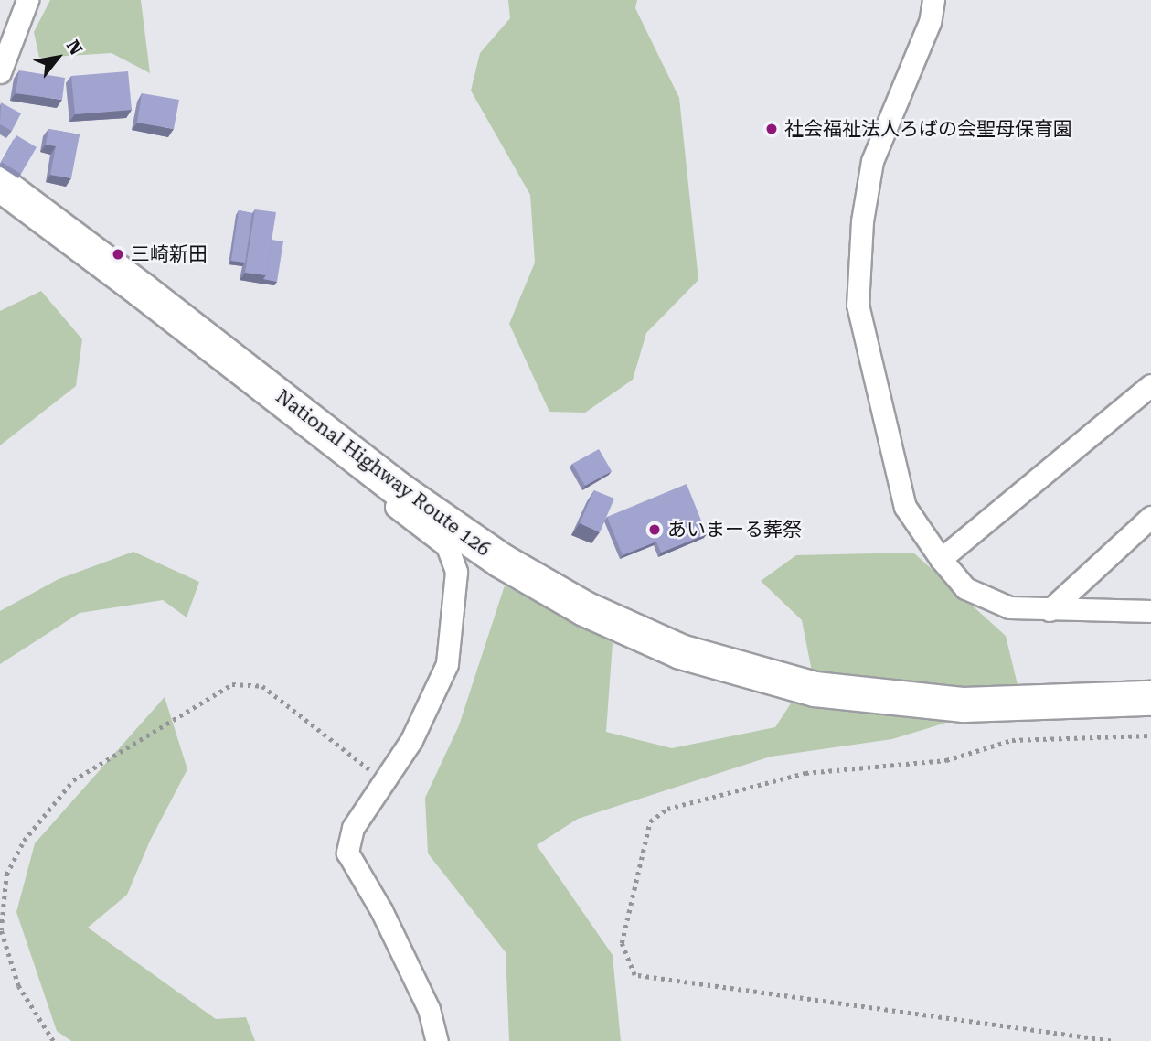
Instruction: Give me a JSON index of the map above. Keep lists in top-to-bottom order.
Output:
{
  "streets": {
    "highway": ["National Highway Route 126"]
  },
  "places": ["社会福祉法人ろばの会聖母保育園", "三崎新田", "あいまーる葬祭"],
  "north": "top right"
}
